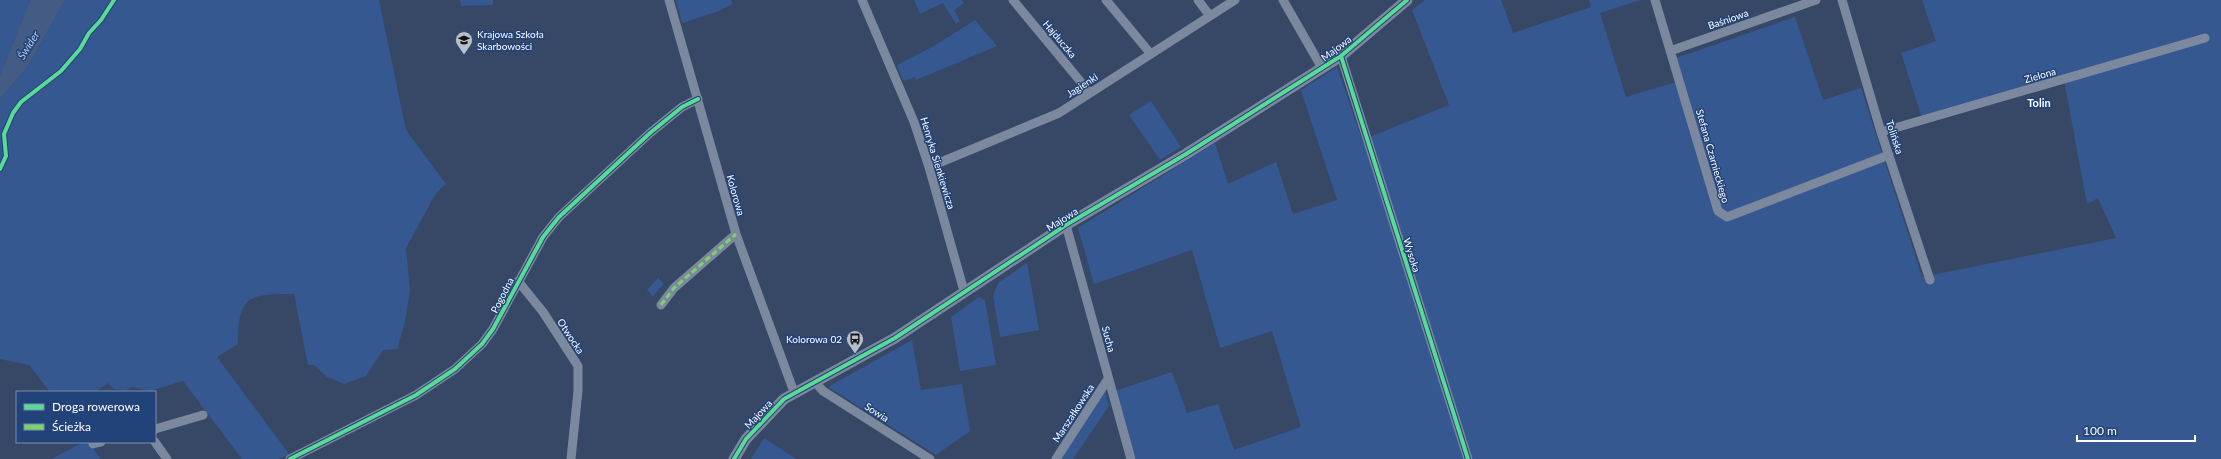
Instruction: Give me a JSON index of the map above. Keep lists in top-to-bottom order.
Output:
{
  "streets": {
    "street": [
      "Baśniowa",
      "Hajduczka",
      "Majowa",
      "Zielona",
      "Jagienki",
      "Tolińska",
      "Stefana Czarnieckiego",
      "Henryka Sienkiewicza",
      "Kolorowa",
      "Wysoka",
      "Pogodna",
      "Otwocka",
      "Sucha",
      "Sowia",
      "Marszałkowska"
    ]
  },
  "crossings": [
    ["Baśniowa", "Stefana Czarnieckiego"],
    ["Hajduczka", "Jagienki"],
    ["Majowa", "Henryka Sienkiewicza"],
    ["Majowa", "Kolorowa"],
    ["Majowa", "Wysoka"],
    ["Majowa", "Sucha"],
    ["Majowa", "Sowia"],
    ["Zielona", "Tolińska"],
    ["Jagienki", "Henryka Sienkiewicza"],
    ["Tolińska", "Stefana Czarnieckiego"],
    ["Kolorowa", "Pogodna"],
    ["Pogodna", "Otwocka"],
    ["Sucha", "Marszałkowska"]
  ],
  "districts": ["Tolin"],
  "water": ["Świder"],
  "places": {
    "school or university": ["Krajowa Szkoła Skarbowości"],
    "bus stop": ["Kolorowa 02"]
  },
  "legend": ["Droga rowerowa", "Ścieżka"],
  "scale_bar": "100 m"
}
